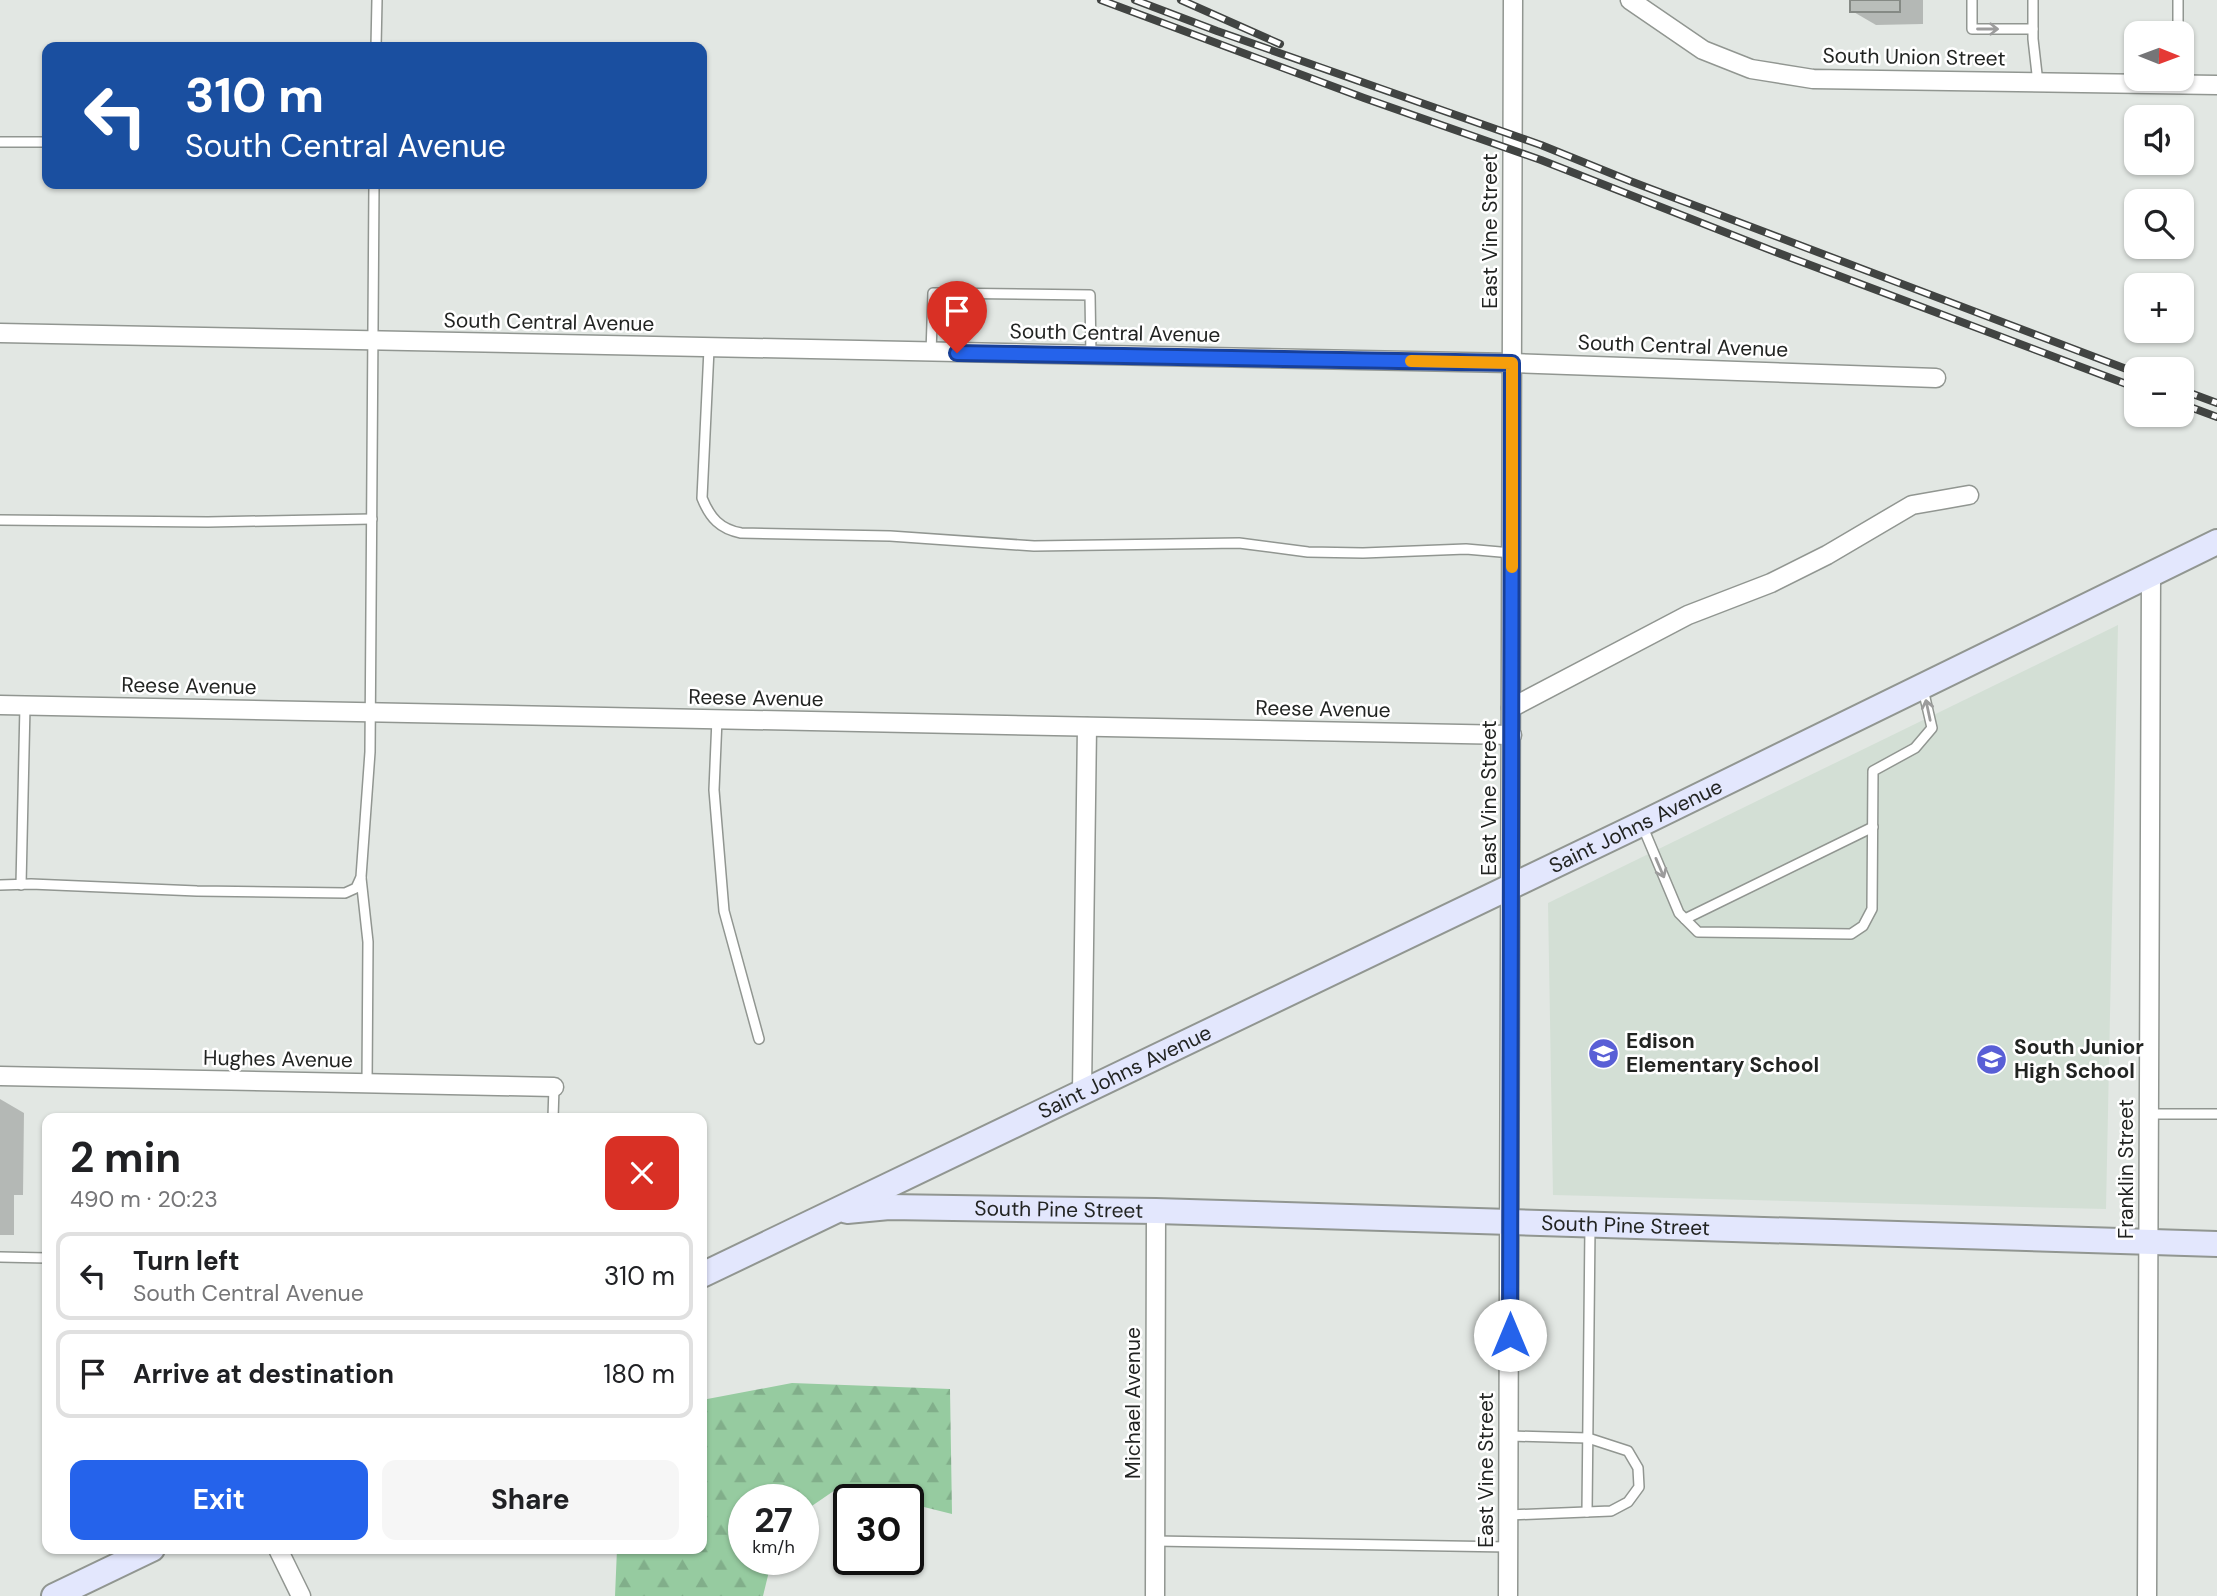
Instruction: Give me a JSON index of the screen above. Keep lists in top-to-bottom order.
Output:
{
  "streets": {
    "main road": ["Saint Johns Avenue", "South Pine Street"],
    "street": [
      "South Union Street",
      "East Vine Street",
      "South Central Avenue",
      "Reese Avenue",
      "Hughes Avenue",
      "Franklin Street",
      "Michael Avenue"
    ]
  },
  "crossings": [
    ["East Vine Street", "South Central Avenue"],
    ["East Vine Street", "Reese Avenue"],
    ["East Vine Street", "Saint Johns Avenue"],
    ["East Vine Street", "South Pine Street"],
    ["Saint Johns Avenue", "Franklin Street"],
    ["Saint Johns Avenue", "South Pine Street"],
    ["Franklin Street", "South Pine Street"],
    ["South Pine Street", "Michael Avenue"]
  ],
  "places": {
    "school or university": ["Edison Elementary School", "South Junior High School"]
  },
  "north": "right",
  "page": {
    "map_buttons": ["+", "−"],
    "turn": ["310 m", "South Central Avenue"],
    "heading": ["2 min", "490 m · 20:23"],
    "list": [
      {
        "name": "Turn left",
        "note": "South Central Avenue",
        "value": "310 m"
      },
      {
        "name": "Arrive at destination",
        "value": "180 m"
      }
    ],
    "buttons": ["Exit", "Share"],
    "speed": "27 km/h",
    "limit": "30"
  }
}
